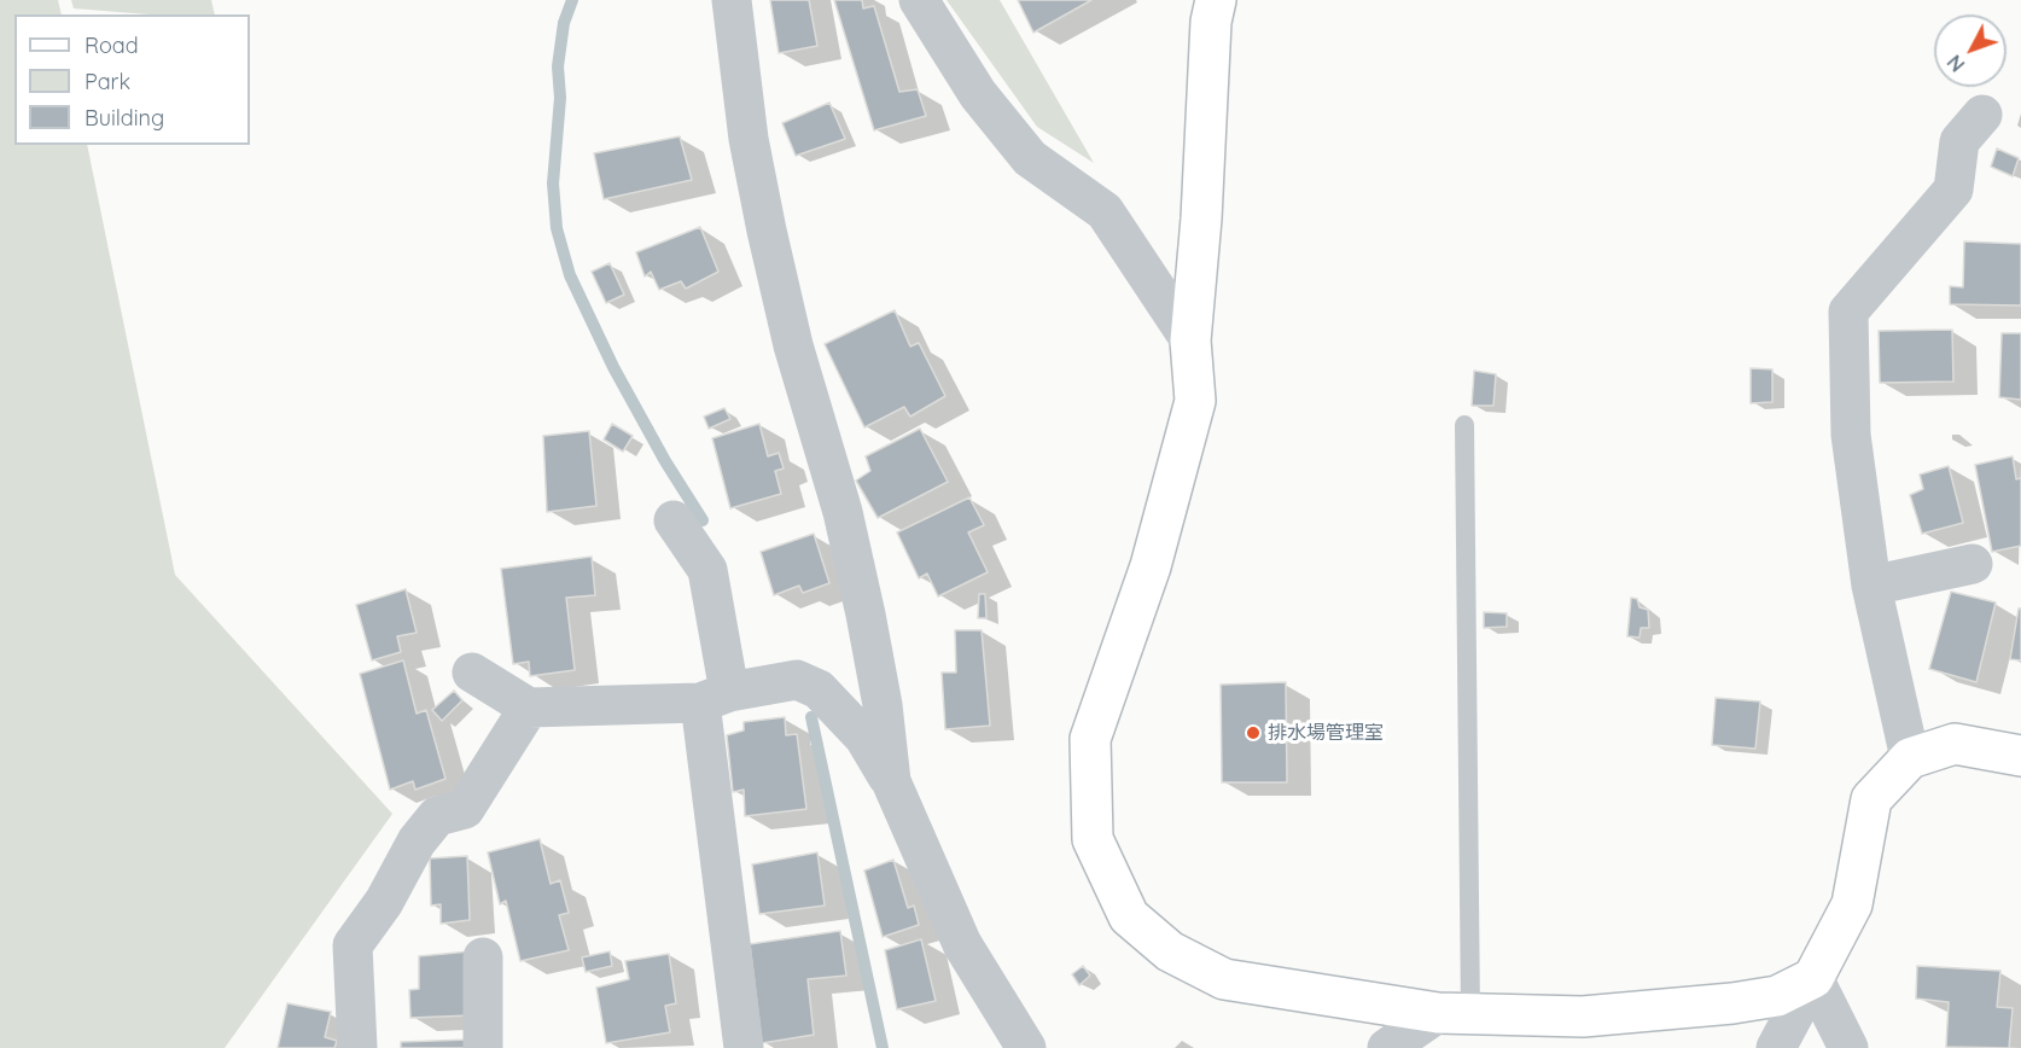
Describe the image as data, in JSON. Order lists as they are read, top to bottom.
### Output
{
  "places": ["排水場管理室"],
  "legend": ["Road", "Park", "Building"],
  "north": "bottom left"
}
